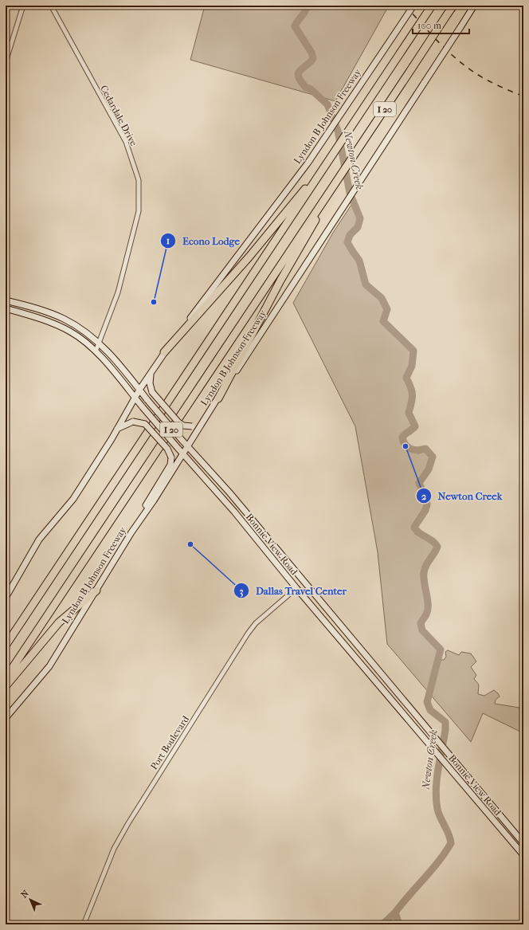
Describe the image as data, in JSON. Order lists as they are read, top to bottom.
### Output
{
  "streets": {
    "highway": ["I 20", "Lyndon B Johnson Freeway"],
    "main road": ["Bonnie View Road"],
    "street": ["Cedardale Drive", "Port Boulevard"]
  },
  "crossings": [
    ["Cedardale Drive", "Bonnie View Road"],
    ["Lyndon B Johnson Freeway", "Bonnie View Road"],
    ["Bonnie View Road", "Port Boulevard"]
  ],
  "water": ["Newton Creek"],
  "places": ["Econo Lodge", "Newton Creek", "Dallas Travel Center"],
  "scale_bar": "100 m",
  "north": "top left"
}
